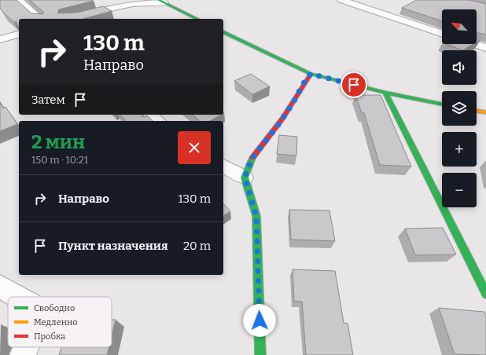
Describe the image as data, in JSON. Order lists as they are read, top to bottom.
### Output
{
  "legend": ["Свободно", "Медленно", "Пробка"],
  "north": "top left",
  "page": {
    "map_buttons": ["+", "−"],
    "turn": ["130 m", "Направо"],
    "then": "Затем",
    "heading": ["2 мин", "150 m · 10:21"],
    "list": [
      {
        "name": "Направо",
        "value": "130 m"
      },
      {
        "name": "Пункт назначения",
        "value": "20 m"
      }
    ]
  }
}
